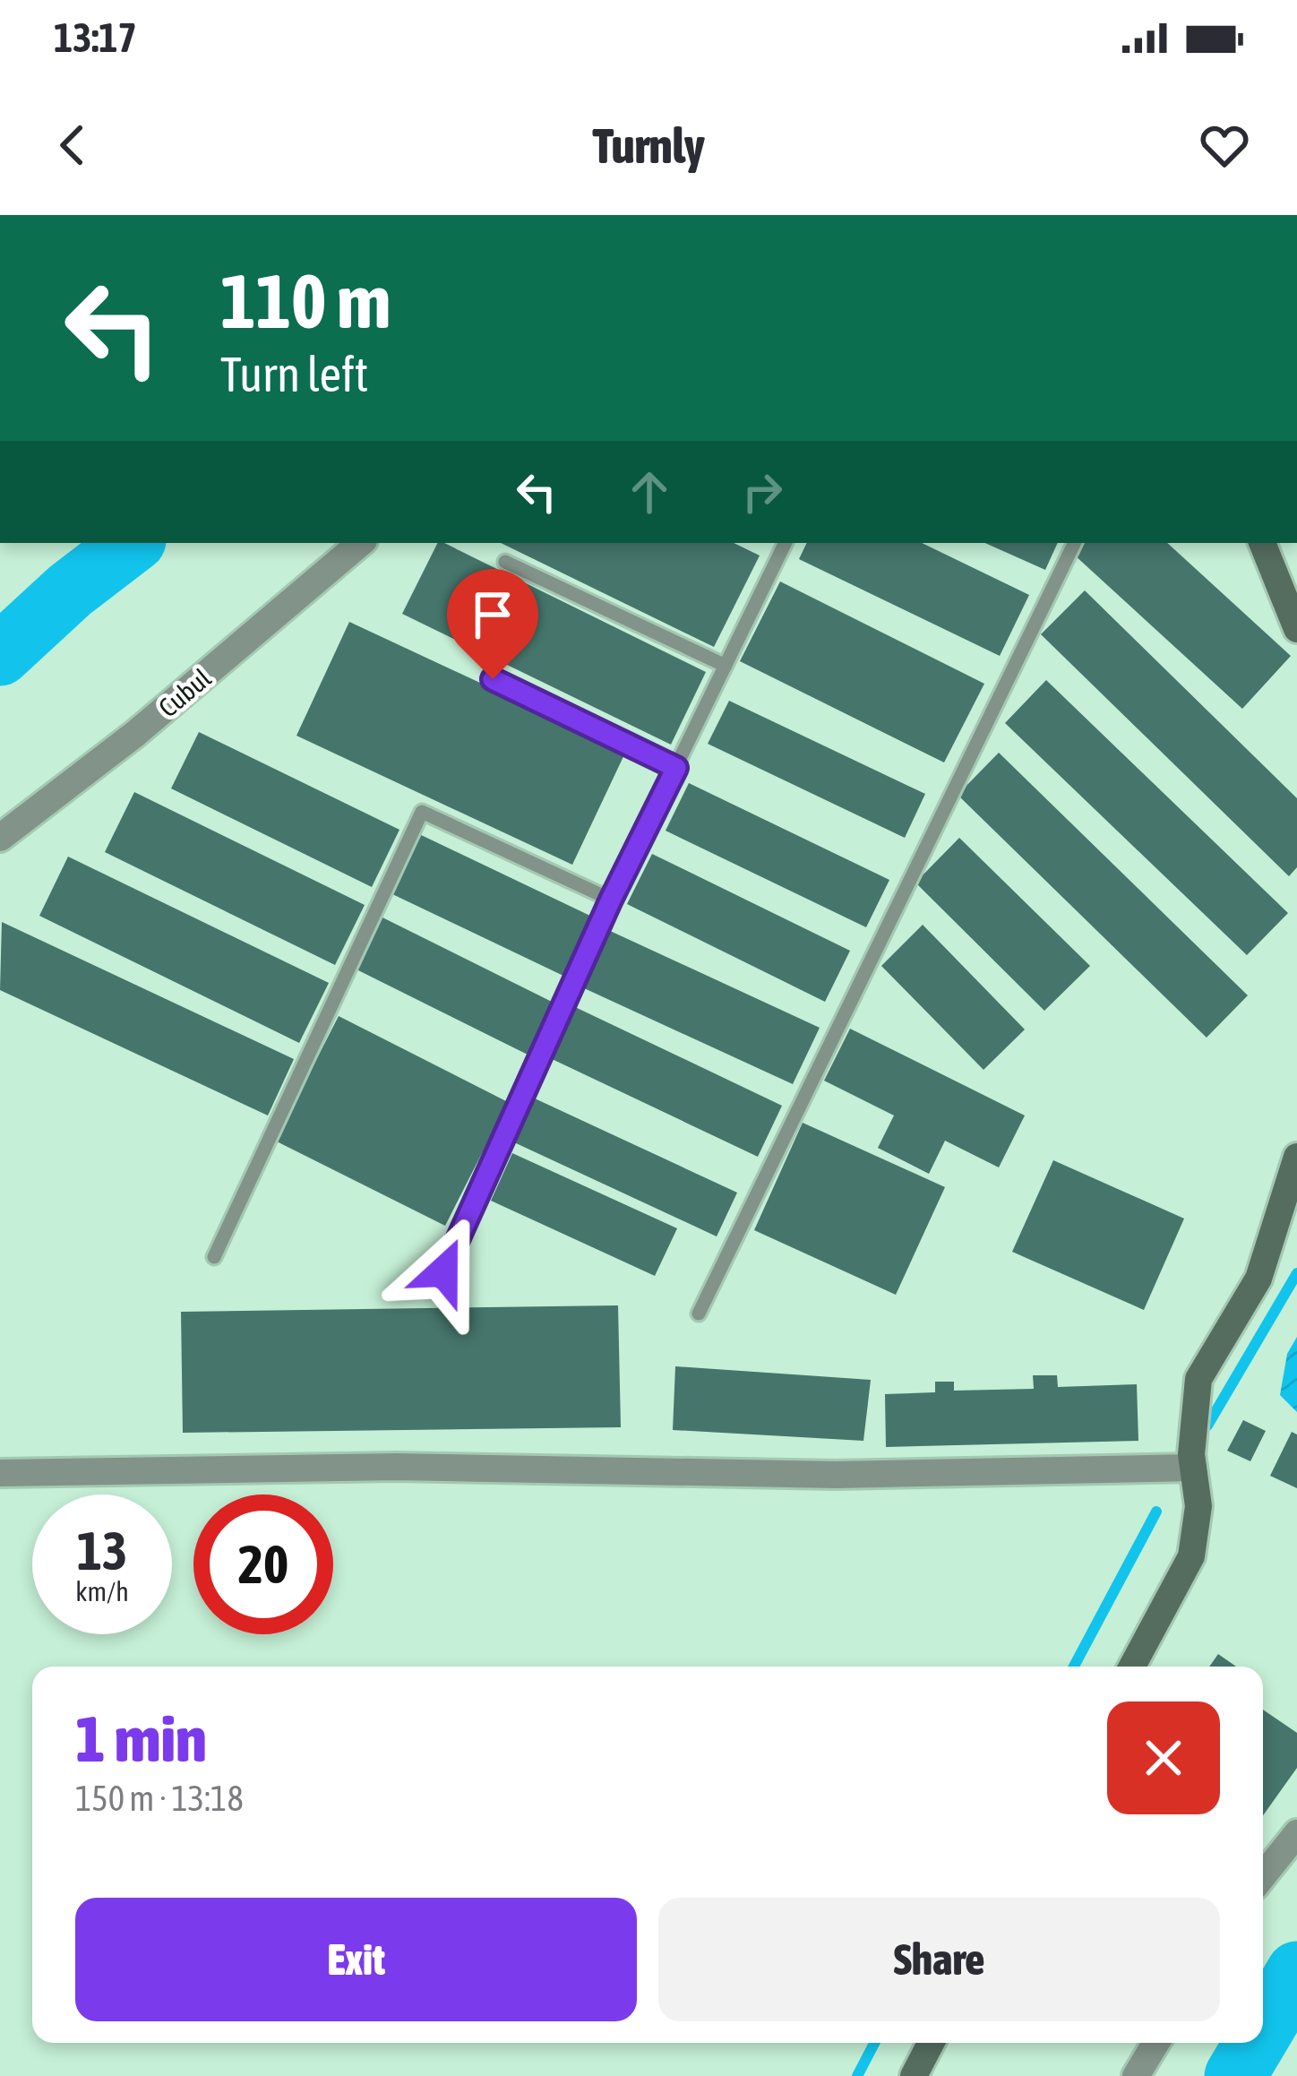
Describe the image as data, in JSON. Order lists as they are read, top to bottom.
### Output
{
  "streets": {
    "street": ["Cubul"]
  },
  "page": {
    "status": "13:17",
    "header": "Turnly",
    "turn": ["110 m", "Turn left"],
    "speed": "13 km/h",
    "limit": "20",
    "heading": ["1 min", "150 m · 13:18"],
    "buttons": ["Exit", "Share"]
  }
}
